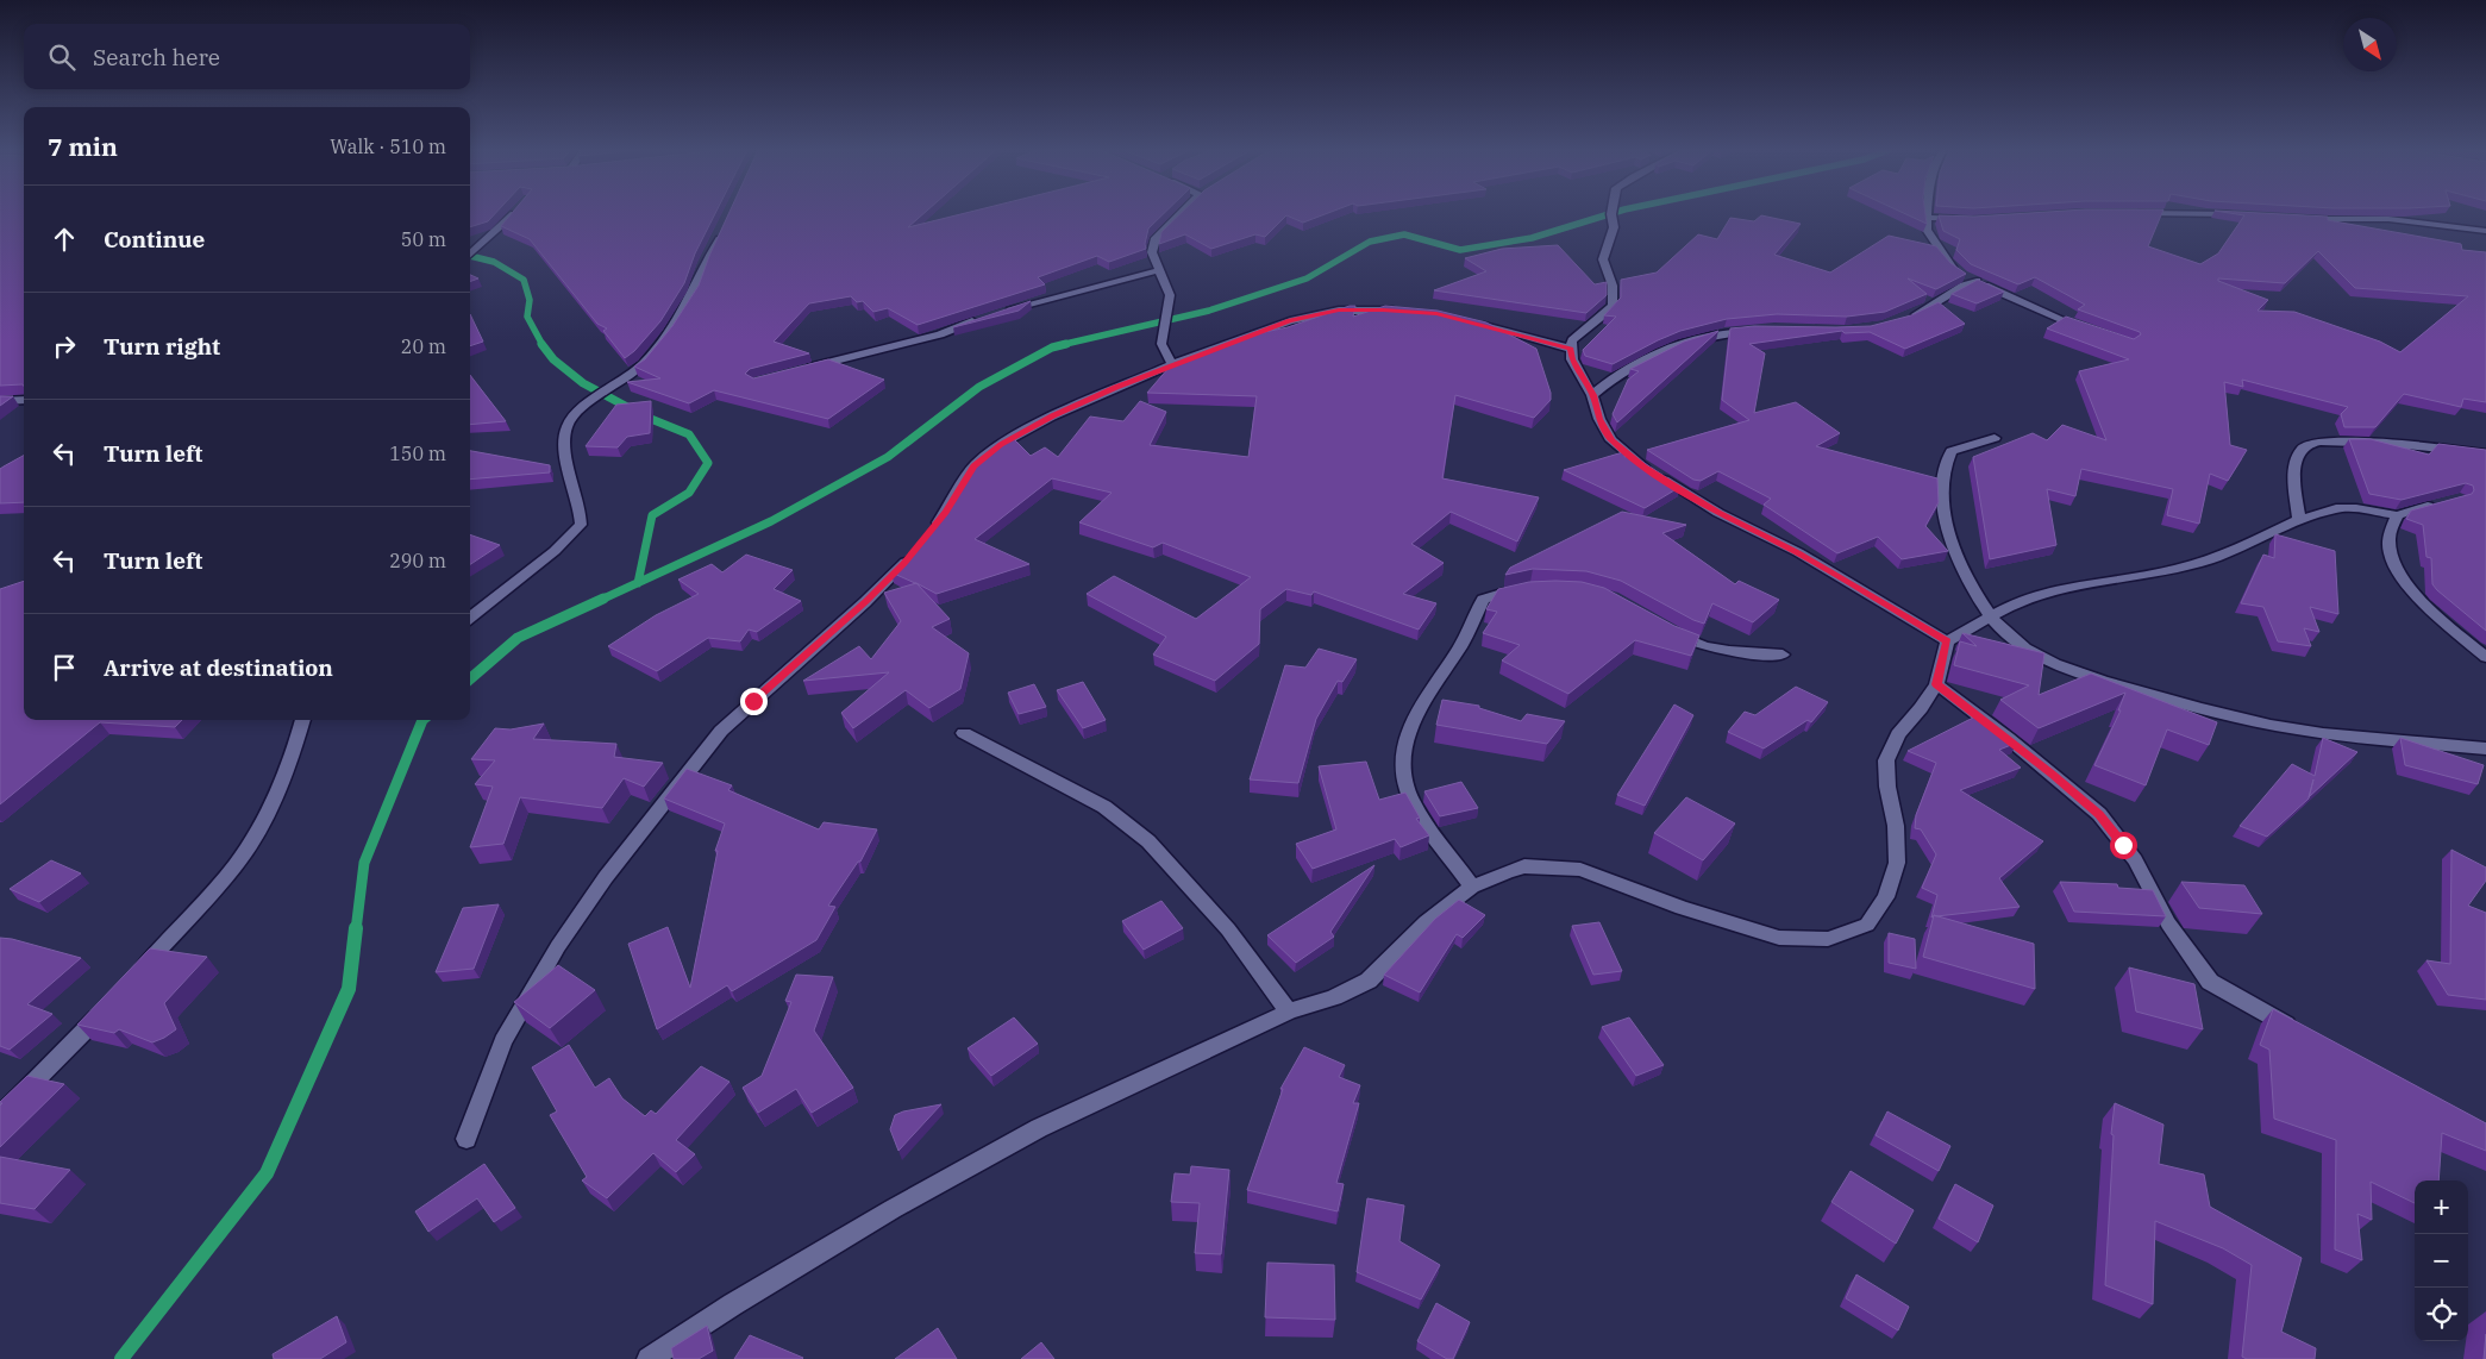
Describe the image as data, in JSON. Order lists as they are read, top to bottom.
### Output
{
  "north": "bottom right",
  "page": {
    "search": "Search here",
    "heading": ["7 min", "Walk · 510 m"],
    "list": [
      ["Continue", "50 m"],
      ["Turn right", "20 m"],
      ["Turn left", "150 m"],
      ["Turn left", "290 m"],
      "Arrive at destination"
    ],
    "map_buttons": ["+", "−"]
  }
}
